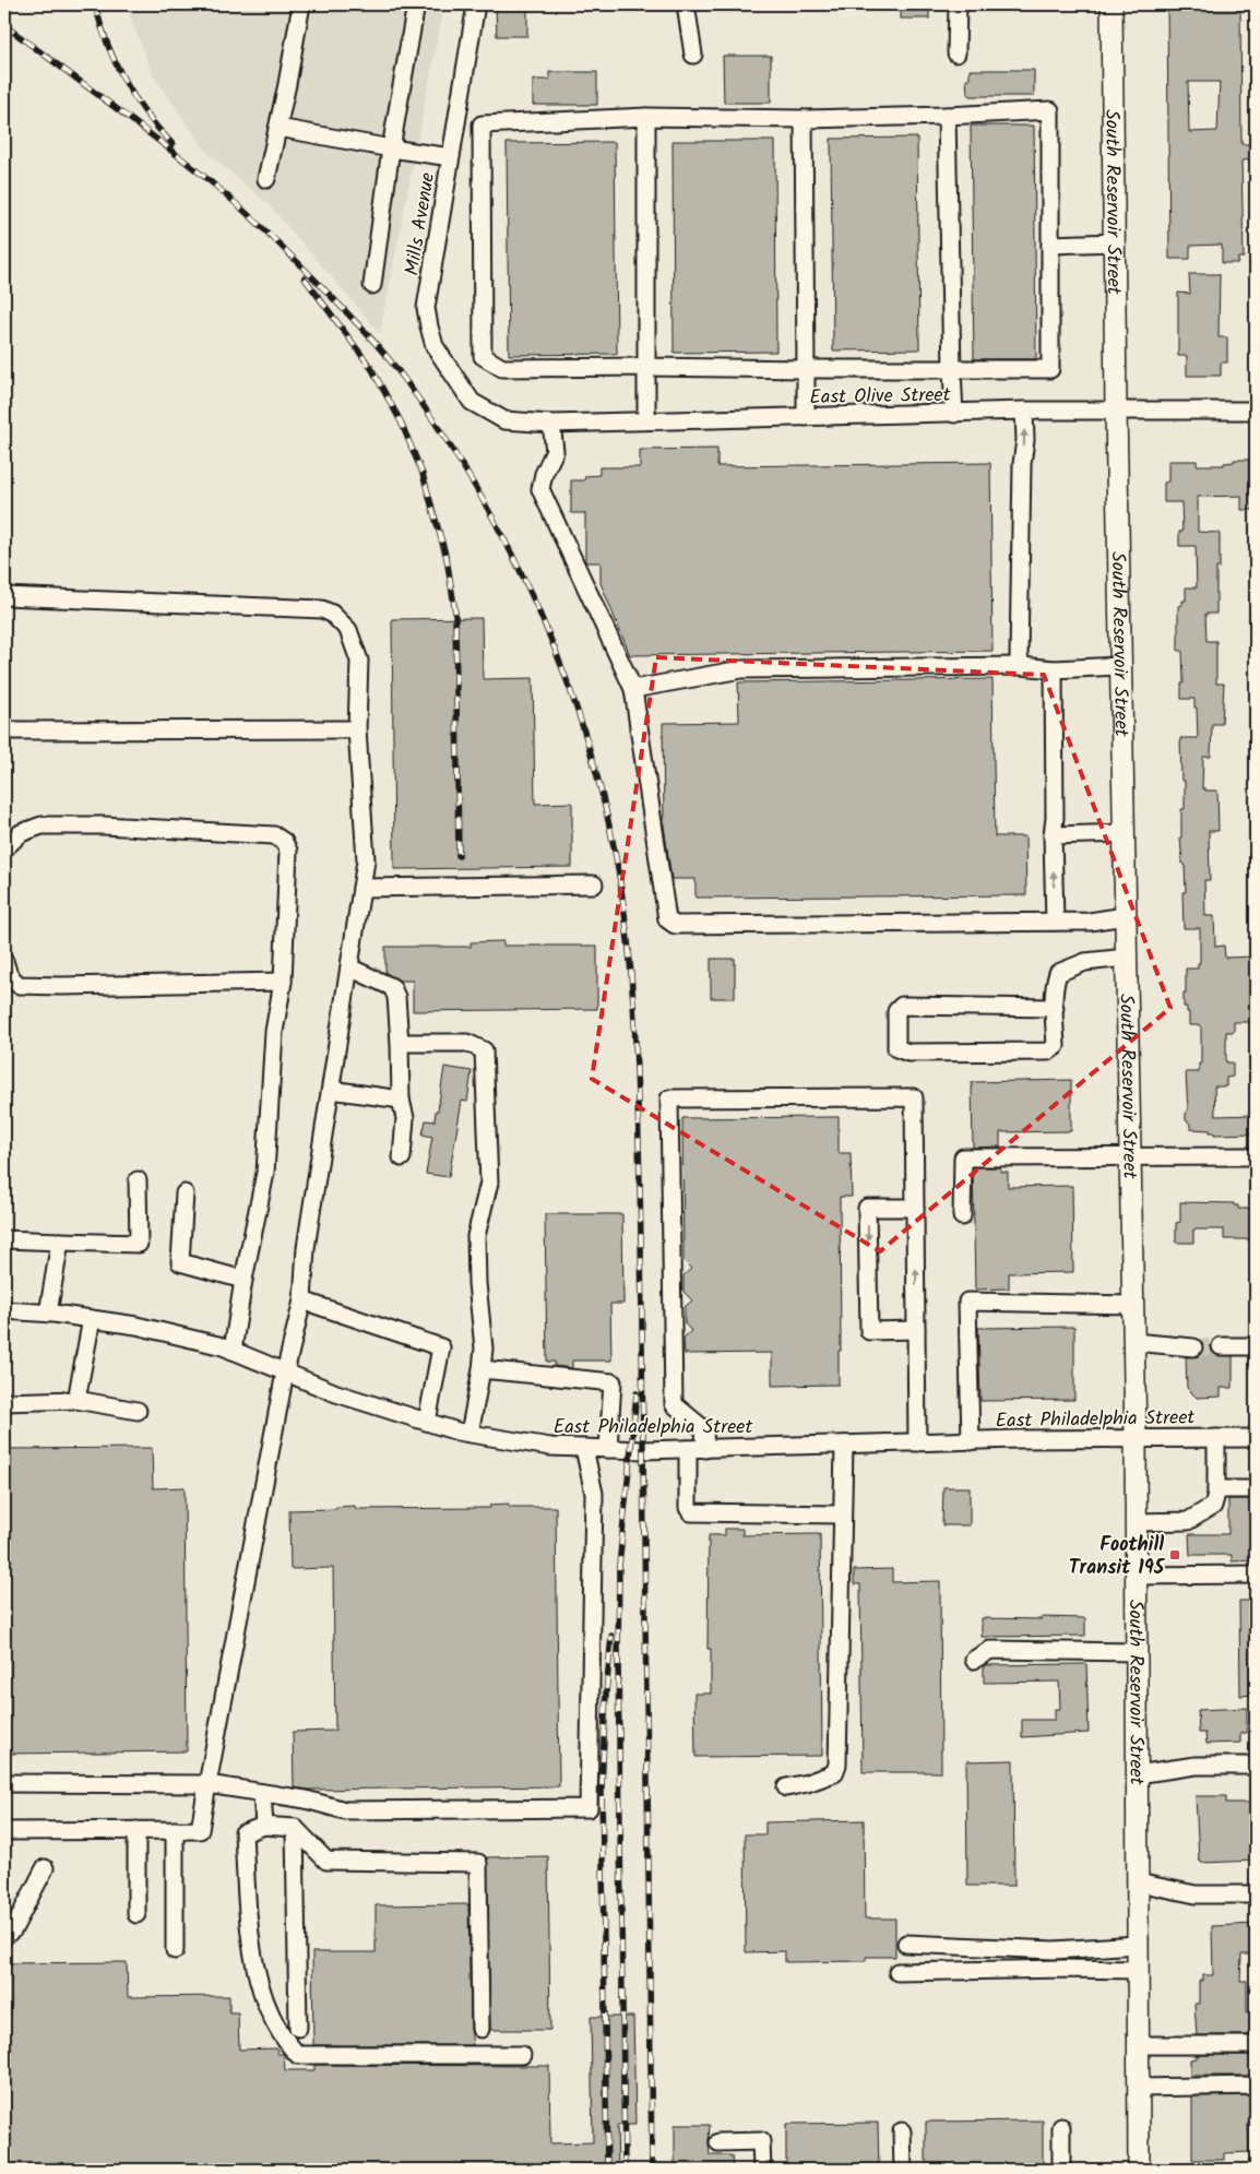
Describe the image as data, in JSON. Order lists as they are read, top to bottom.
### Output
{
  "streets": {
    "main road": ["South Reservoir Street"],
    "street": ["Mills Avenue", "East Olive Street", "East Philadelphia Street"]
  },
  "crossings": [
    ["South Reservoir Street", "East Olive Street"],
    ["South Reservoir Street", "East Philadelphia Street"],
    ["Mills Avenue", "East Olive Street"]
  ],
  "places": {
    "transit": ["Foothill Transit 195"]
  }
}
